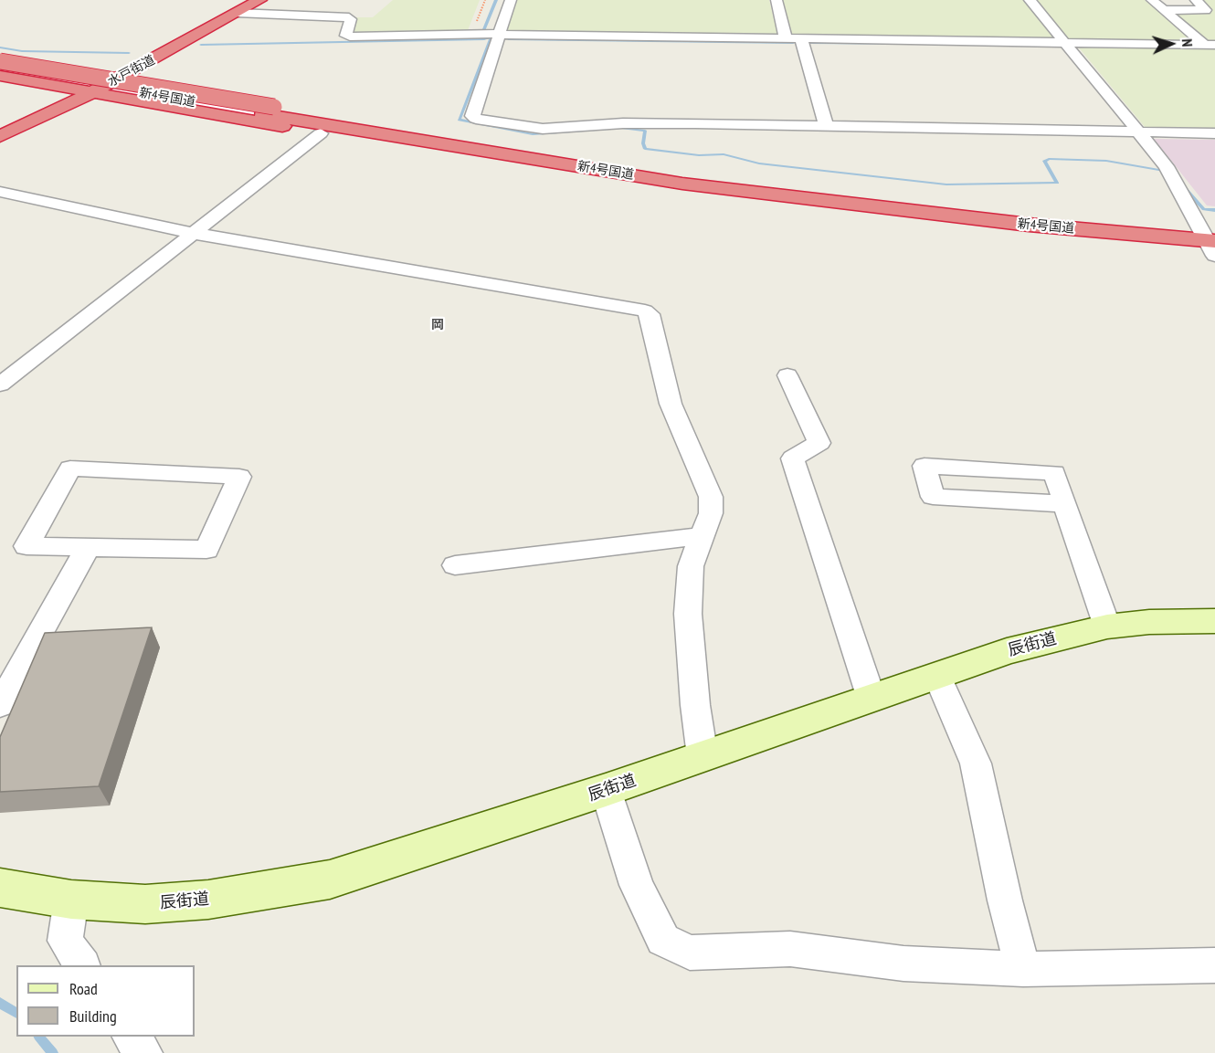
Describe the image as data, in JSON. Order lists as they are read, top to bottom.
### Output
{
  "streets": {
    "highway": ["水戸街道", "新4号国道"],
    "main road": ["辰街道"]
  },
  "districts": ["岡"],
  "legend": ["Road", "Building"],
  "north": "right"
}
